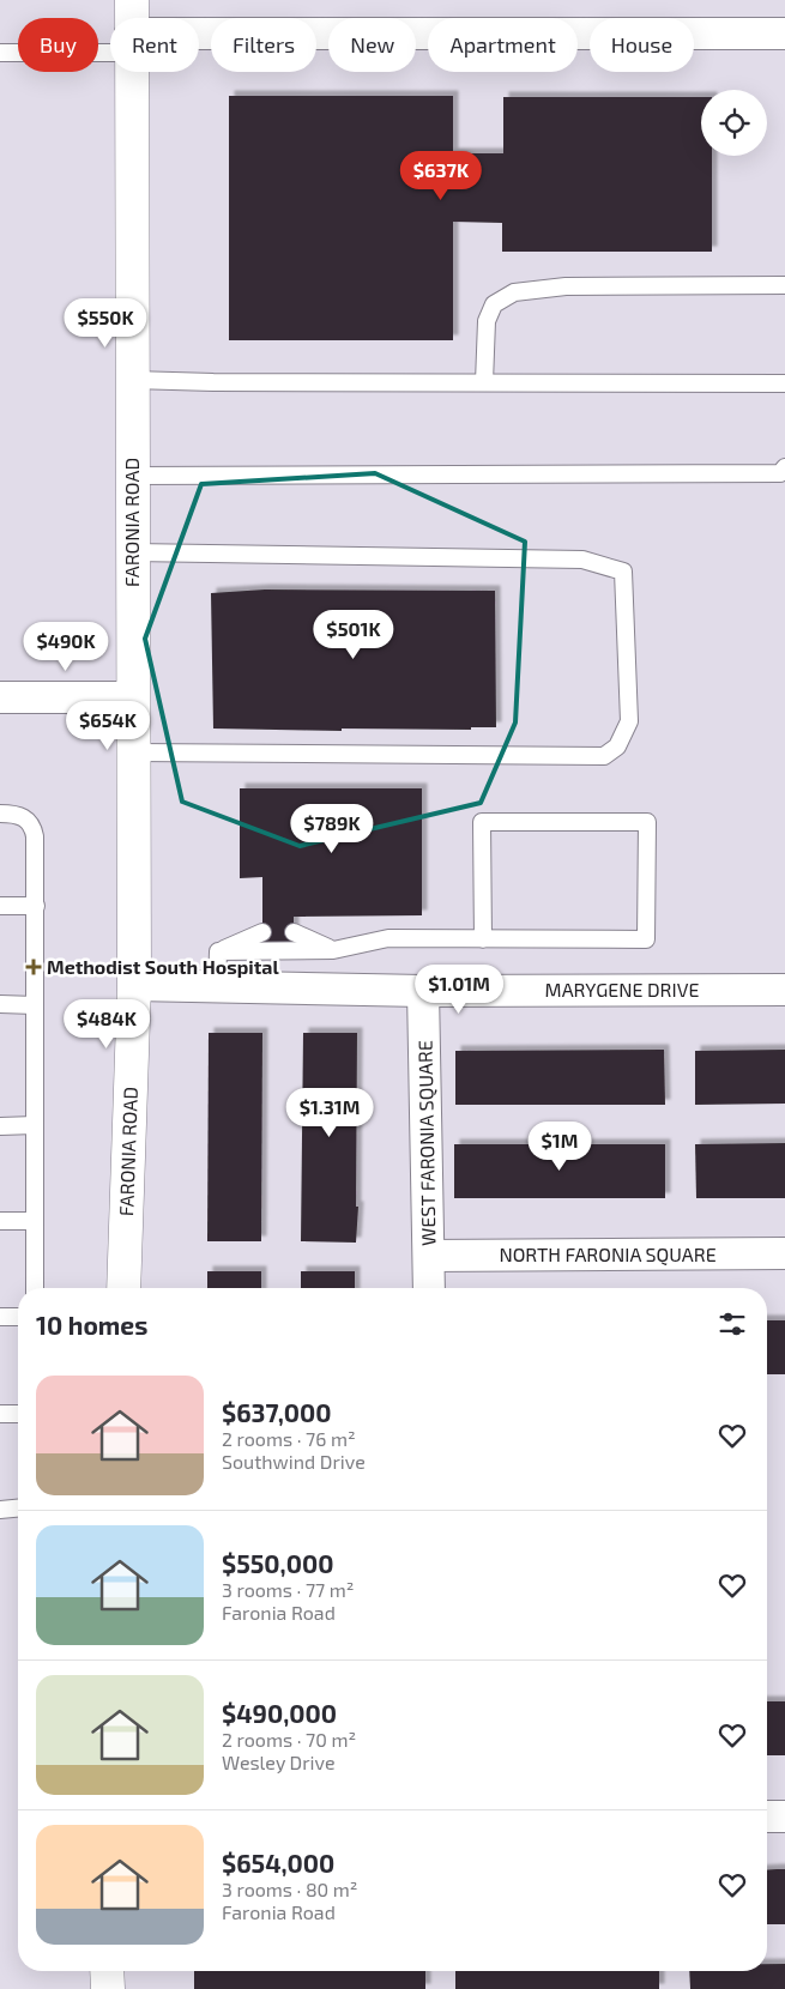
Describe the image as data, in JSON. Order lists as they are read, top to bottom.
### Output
{
  "streets": {
    "street": [
      "FARONIA ROAD",
      "MARYGENE DRIVE",
      "WEST FARONIA SQUARE",
      "NORTH FARONIA SQUARE"
    ]
  },
  "crossings": [
    ["FARONIA ROAD", "MARYGENE DRIVE"],
    ["MARYGENE DRIVE", "WEST FARONIA SQUARE"],
    ["WEST FARONIA SQUARE", "NORTH FARONIA SQUARE"]
  ],
  "places": {
    "health": ["Methodist South Hospital"]
  },
  "page": {
    "chip": [
      "Buy",
      "Rent",
      "Filters",
      "New",
      "Apartment",
      "House"
    ],
    "price": [
      "$637K",
      "$550K",
      "$501K",
      "$490K",
      "$654K",
      "$789K",
      "$1.01M",
      "$484K",
      "$1.31M",
      "$1M"
    ],
    "heading": "10 homes",
    "list": [
      {
        "name": "$637,000",
        "note": "2 rooms · 76 m² · Southwind Drive"
      },
      {
        "name": "$550,000",
        "note": "3 rooms · 77 m² · Faronia Road"
      },
      {
        "name": "$490,000",
        "note": "2 rooms · 70 m² · Wesley Drive"
      },
      {
        "name": "$654,000",
        "note": "3 rooms · 80 m² · Faronia Road"
      }
    ]
  }
}
